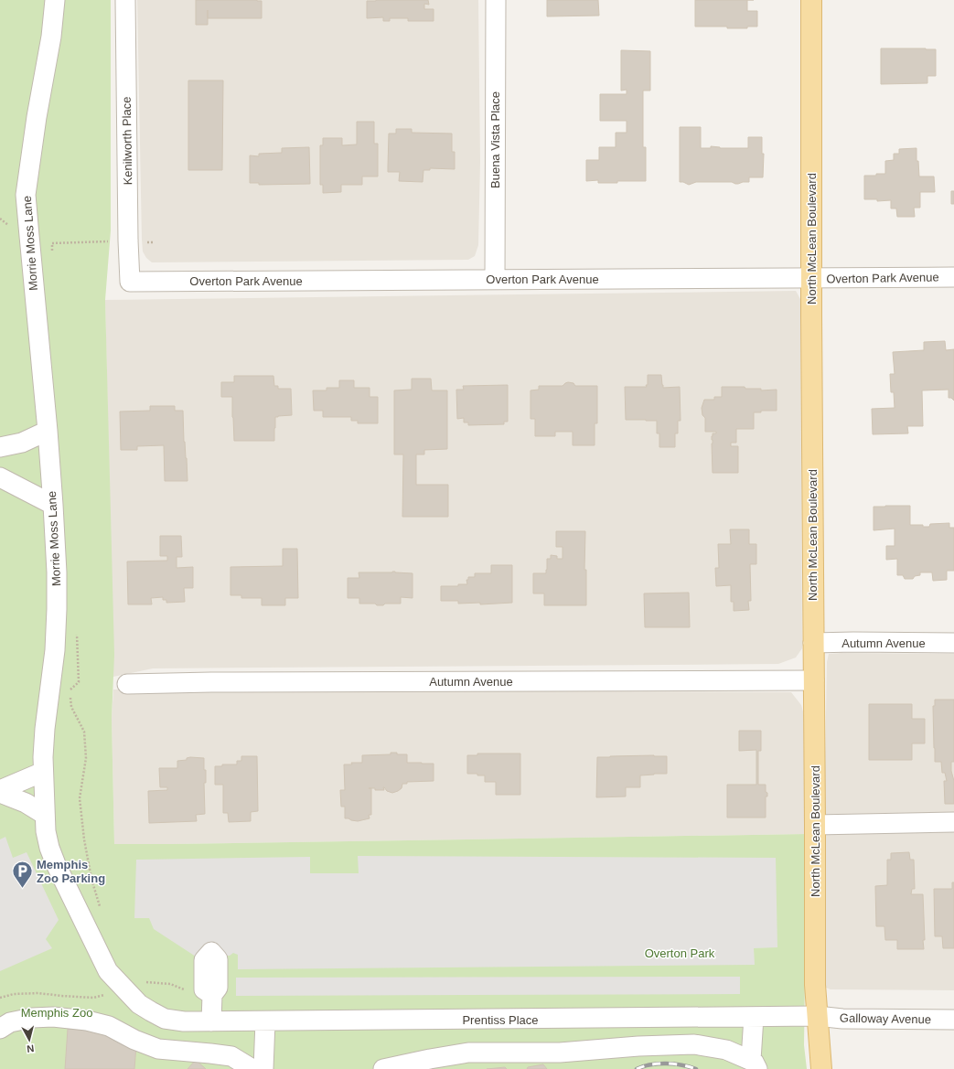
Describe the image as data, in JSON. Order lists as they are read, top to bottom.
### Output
{
  "streets": {
    "main road": ["North McLean Boulevard"],
    "street": [
      "Buena Vista Place",
      "Kenilworth Place",
      "Morrie Moss Lane",
      "Overton Park Avenue",
      "Autumn Avenue",
      "Galloway Avenue",
      "Prentiss Place"
    ]
  },
  "crossings": [
    ["Buena Vista Place", "Overton Park Avenue"],
    ["Kenilworth Place", "Overton Park Avenue"],
    ["North McLean Boulevard", "Overton Park Avenue"],
    ["North McLean Boulevard", "Autumn Avenue"],
    ["North McLean Boulevard", "Galloway Avenue"],
    ["North McLean Boulevard", "Prentiss Place"],
    ["Morrie Moss Lane", "Prentiss Place"],
    ["Galloway Avenue", "Prentiss Place"]
  ],
  "parks": ["Overton Park", "Memphis Zoo"],
  "places": {
    "parking": ["Memphis Zoo Parking"]
  },
  "north": "bottom"
}
